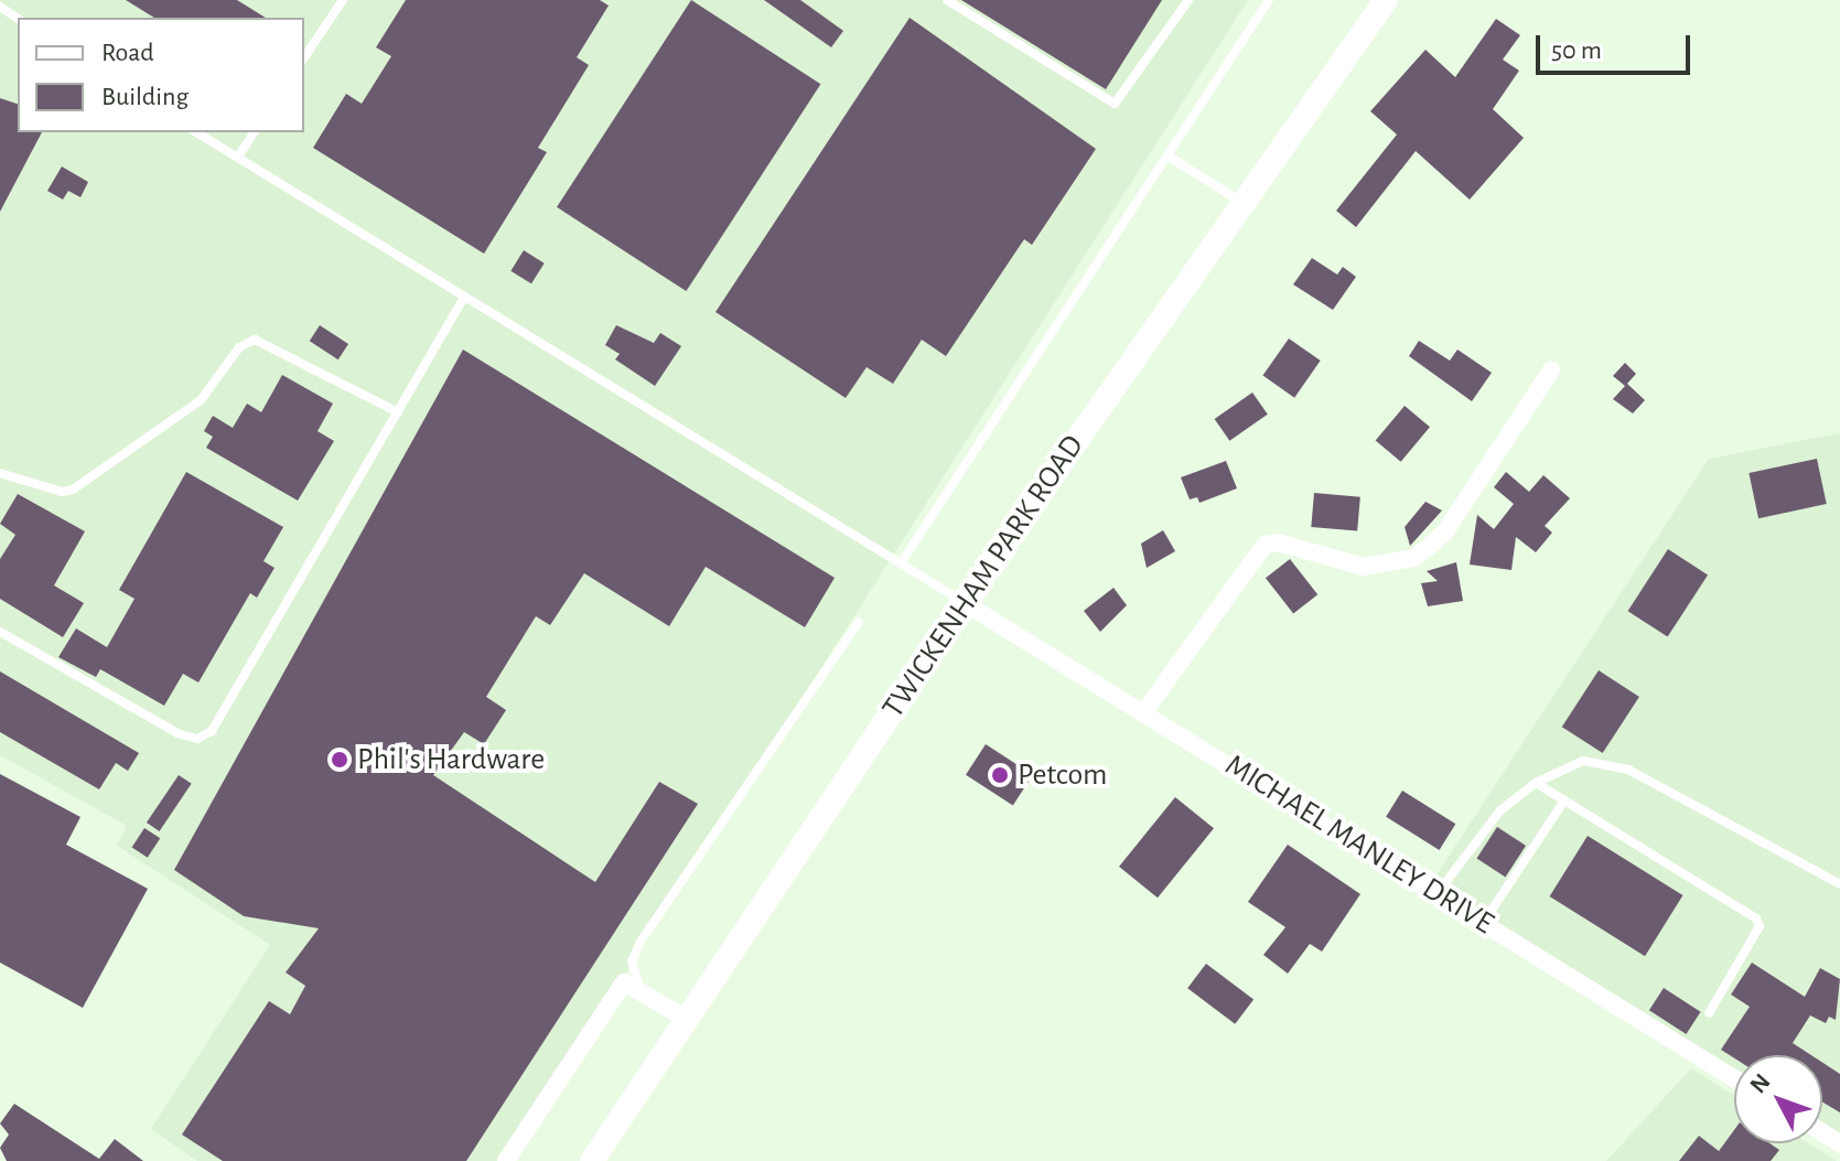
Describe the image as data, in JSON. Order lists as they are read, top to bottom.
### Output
{
  "streets": {
    "main road": ["TWICKENHAM PARK ROAD"],
    "street": ["MICHAEL MANLEY DRIVE"]
  },
  "crossings": [
    ["TWICKENHAM PARK ROAD", "MICHAEL MANLEY DRIVE"]
  ],
  "places": ["Phil's Hardware", "Petcom"],
  "legend": ["Road", "Building"],
  "scale_bar": "50 m",
  "north": "top left"
}
